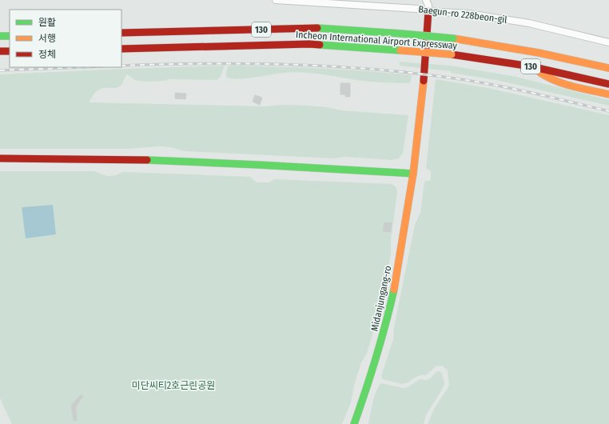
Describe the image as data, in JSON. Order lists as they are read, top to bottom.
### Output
{
  "streets": {
    "main road": ["130", "Incheon International Airport Expressway", "Midanjungang-ro"],
    "street": ["Baegun-ro 228beon-gil"]
  },
  "crossings": [
    ["Baegun-ro 228beon-gil", "Midanjungang-ro"]
  ],
  "parks": ["미단씨티2호근린공원"],
  "legend": ["원활", "서행", "정체"]
}
